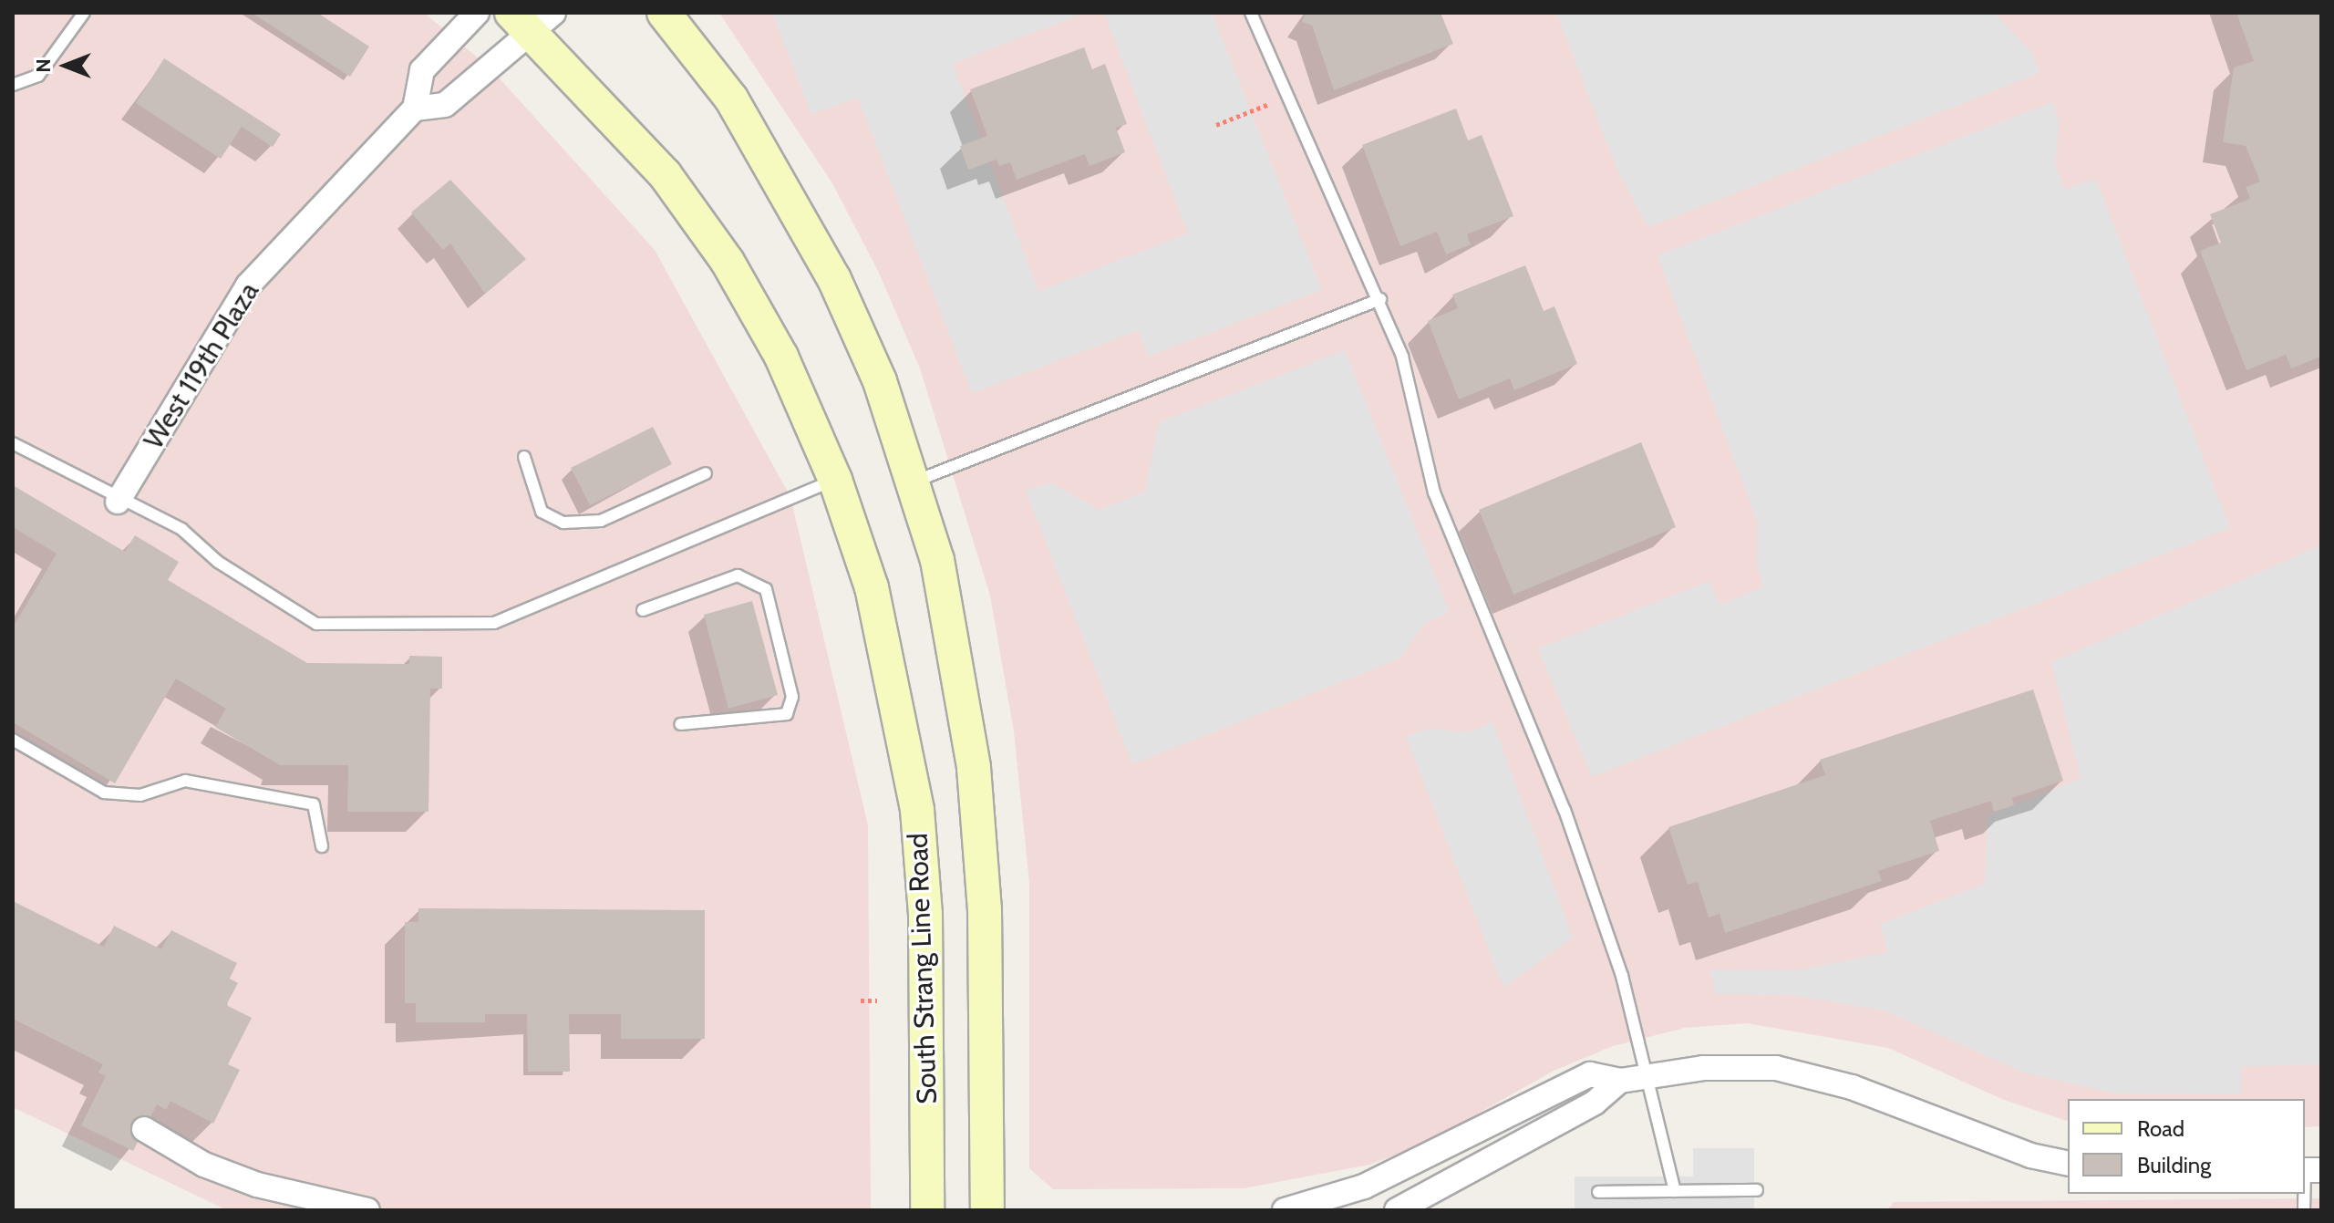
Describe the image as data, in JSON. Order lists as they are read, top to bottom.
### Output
{
  "streets": {
    "main road": ["South Strang Line Road"],
    "street": ["West 119th Plaza"]
  },
  "legend": ["Road", "Building"],
  "north": "left"
}
